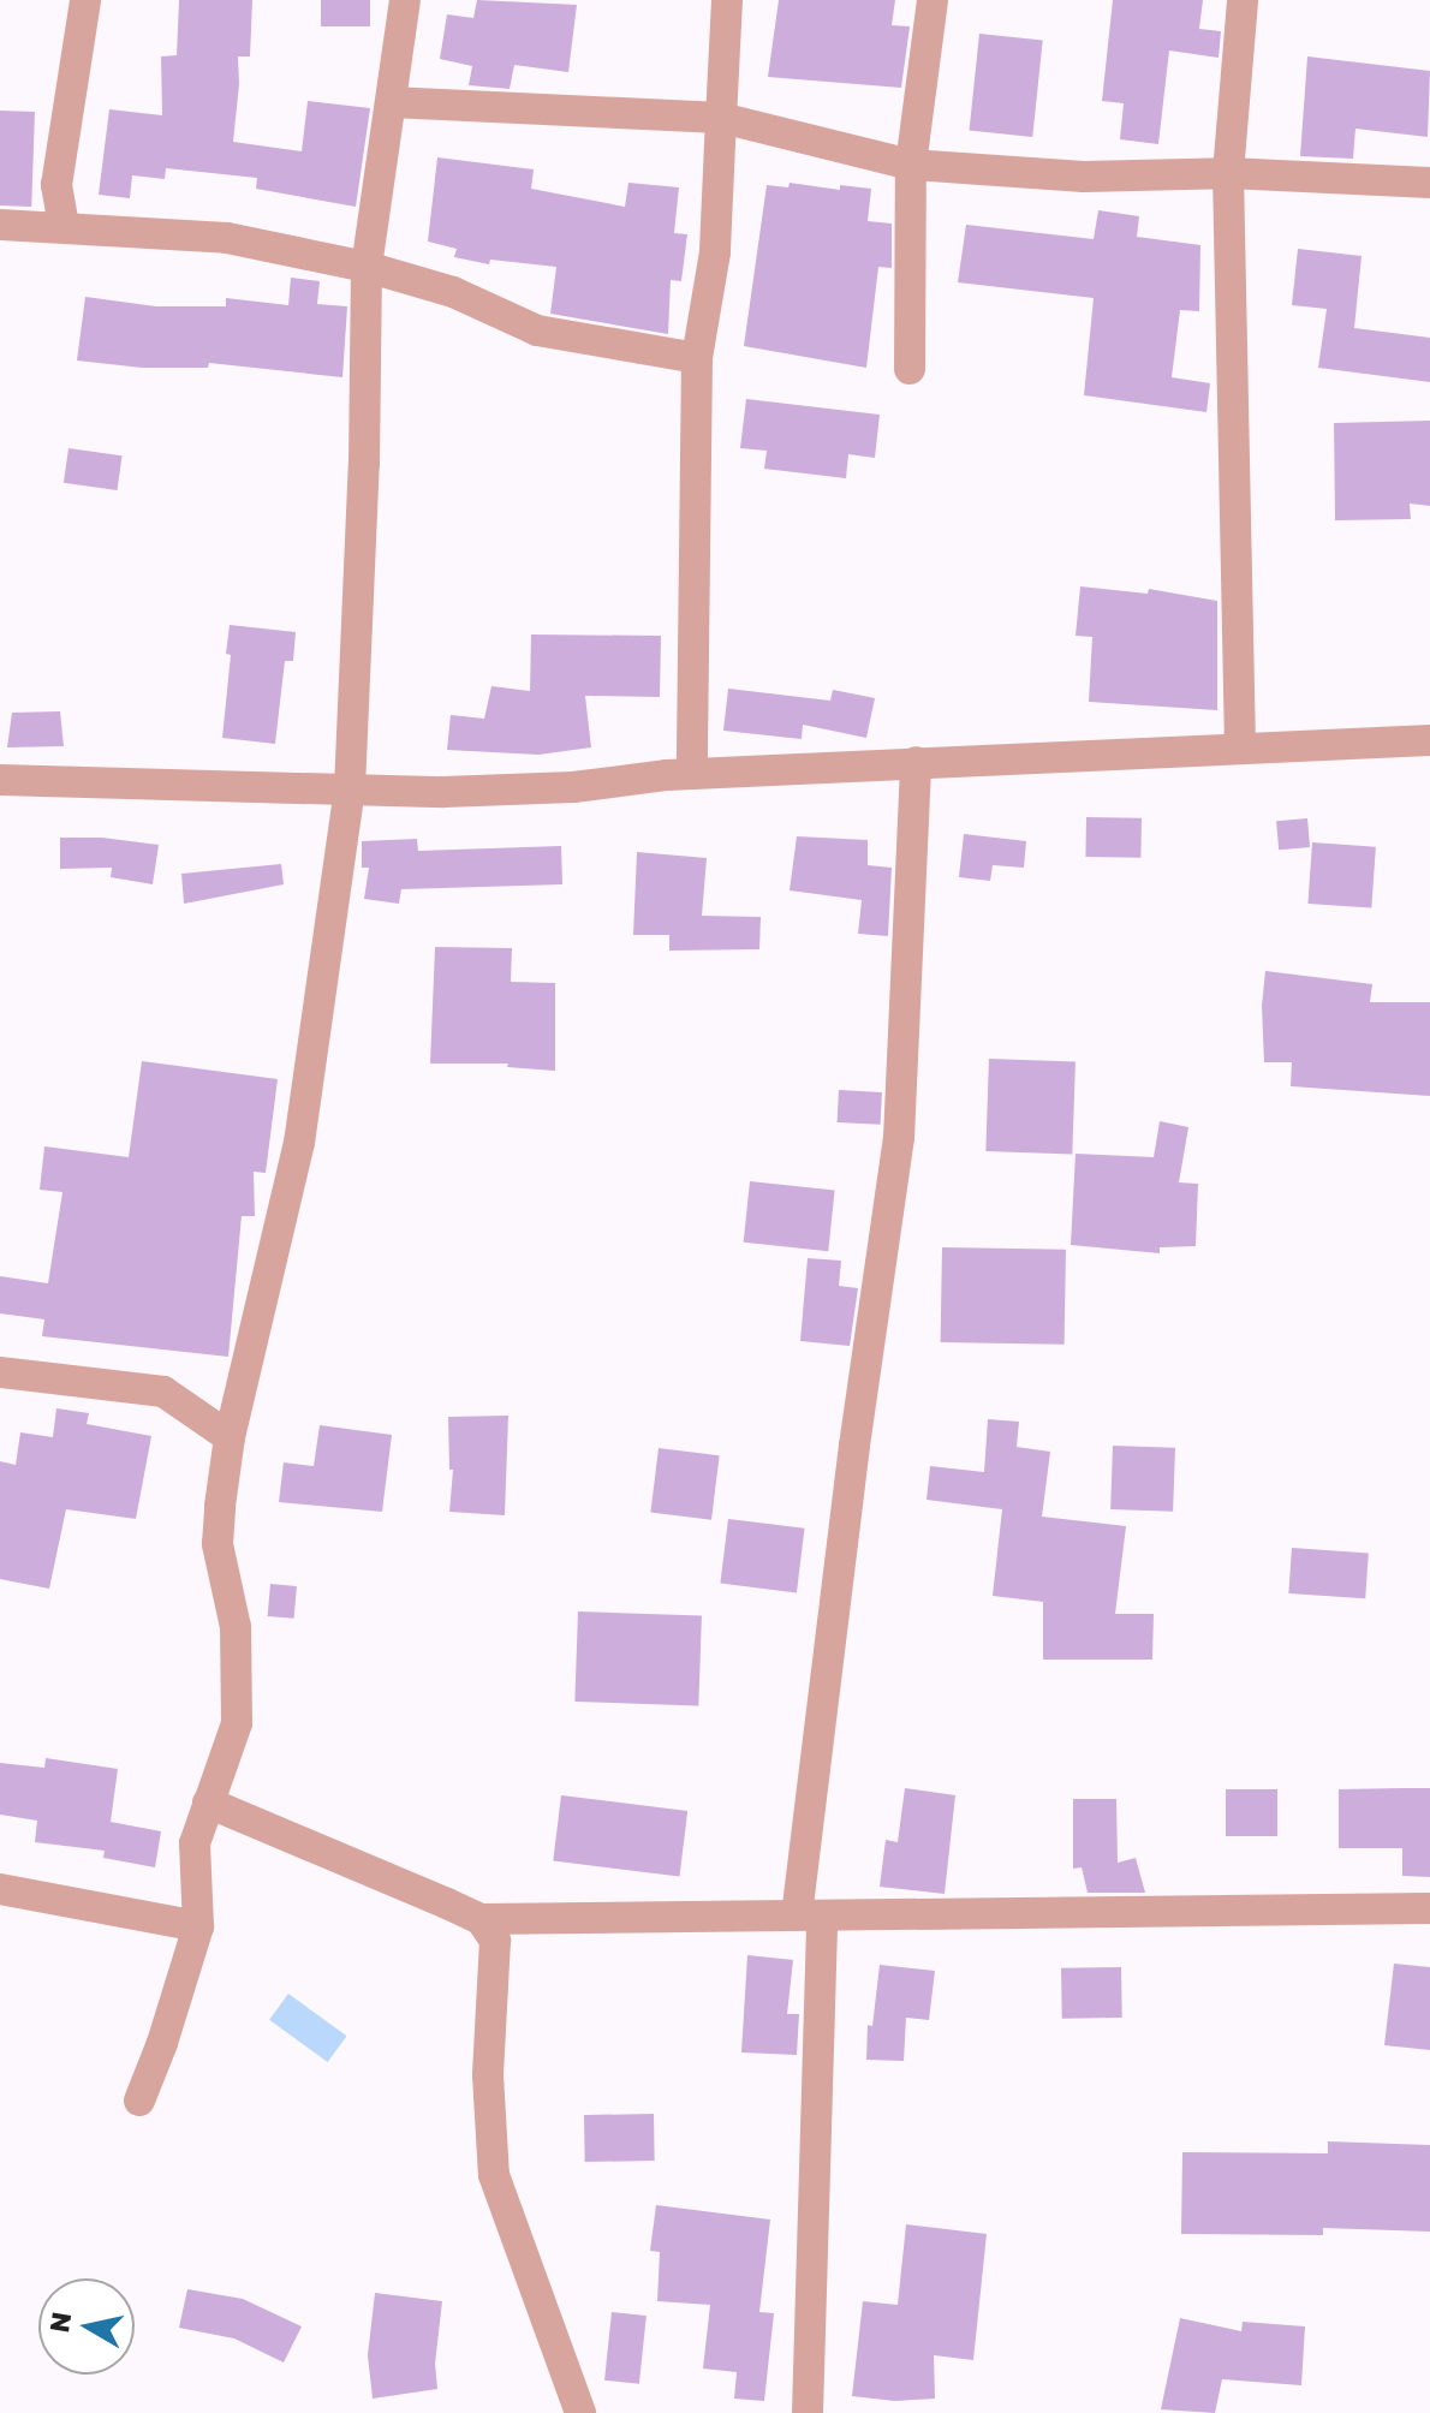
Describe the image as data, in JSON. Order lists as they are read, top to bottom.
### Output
{
  "north": "left"
}
